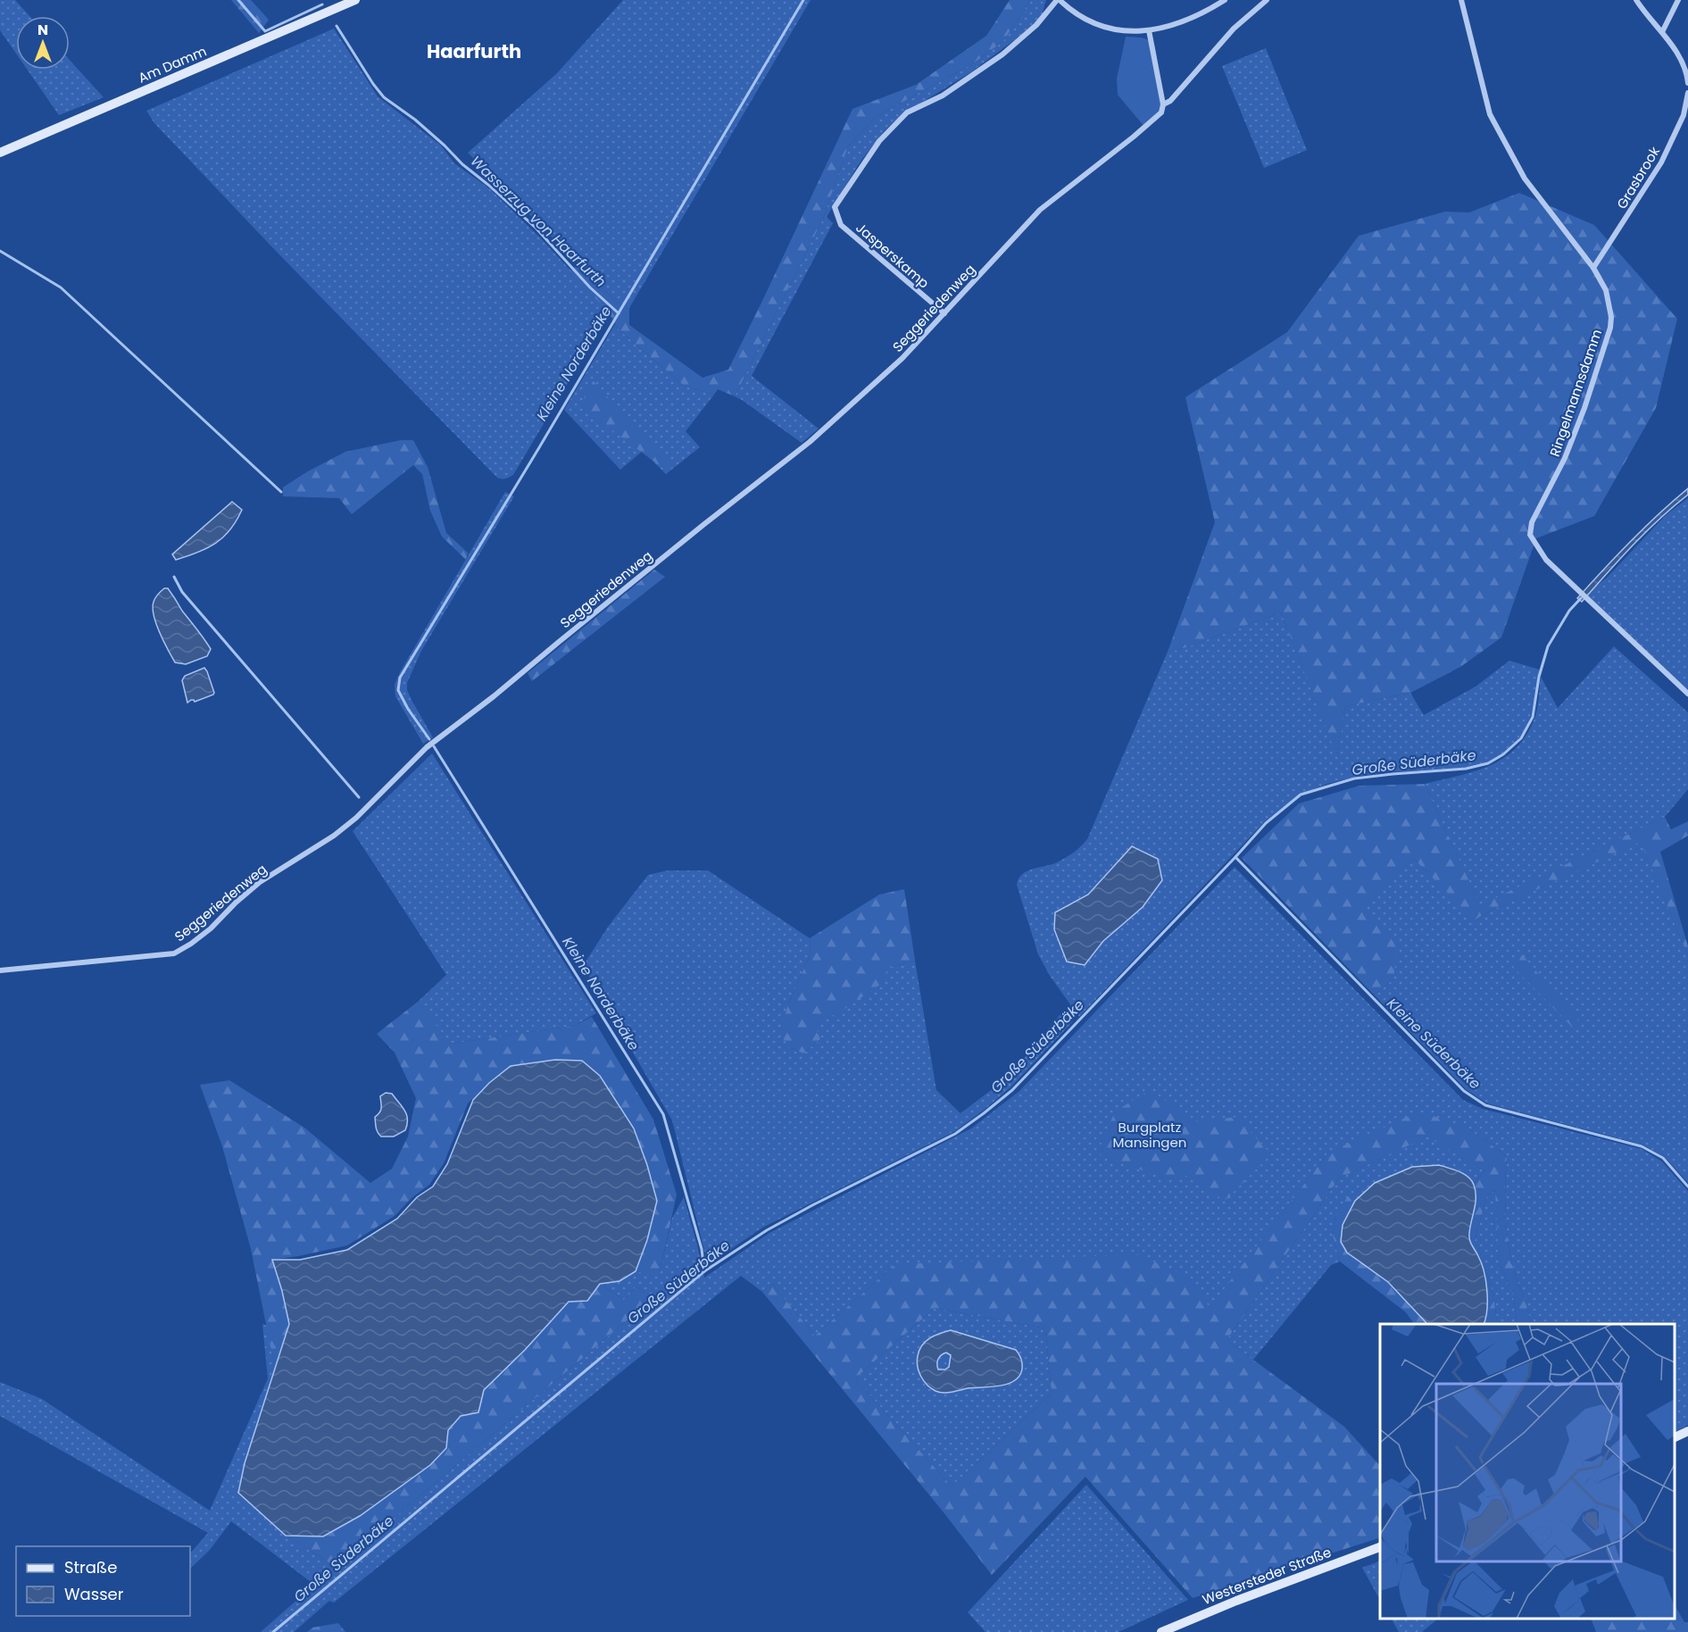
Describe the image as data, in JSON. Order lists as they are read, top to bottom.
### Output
{
  "streets": {
    "main road": ["Am Damm", "Westersteder Straße"],
    "street": [
      "Grasbrook",
      "Jasperskamp",
      "Seggeriedenweg",
      "Ringelmannsdamm"
    ]
  },
  "crossings": [
    ["Grasbrook", "Ringelmannsdamm"],
    ["Jasperskamp", "Seggeriedenweg"]
  ],
  "districts": ["Haarfurth"],
  "water": [
    "Wasserzug von Haarfurth",
    "Kleine Norderbäke",
    "Große Süderbäke",
    "Kleine Süderbäke"
  ],
  "parks": ["Burgplatz Mansingen"],
  "legend": ["Straße", "Wasser"],
  "north": "top"
}
